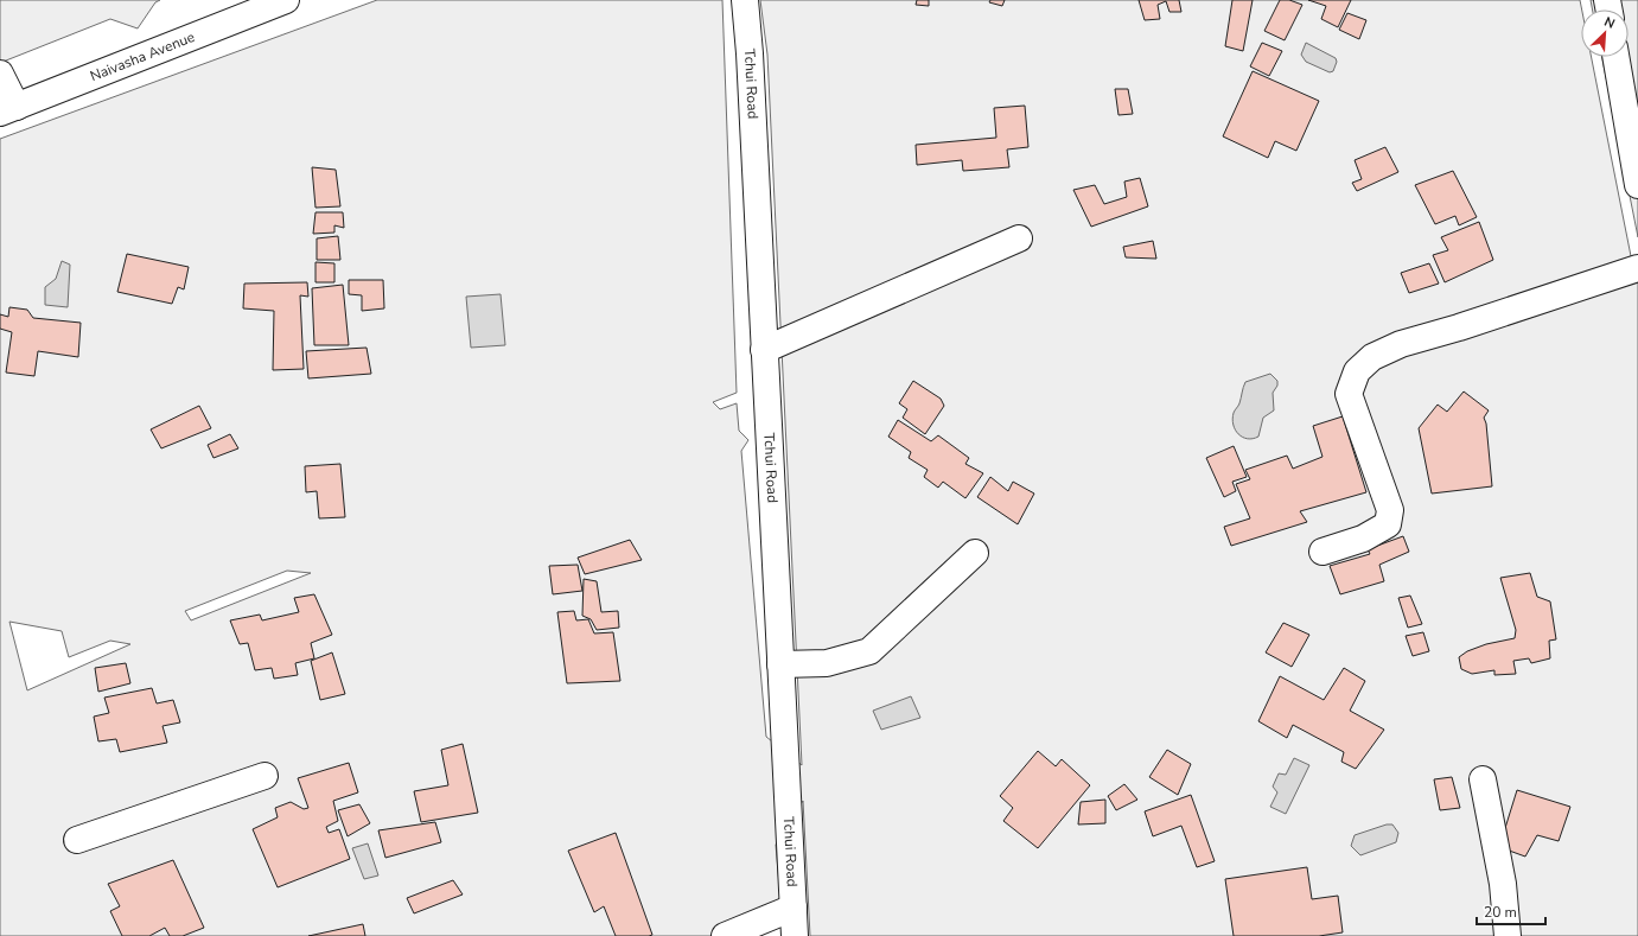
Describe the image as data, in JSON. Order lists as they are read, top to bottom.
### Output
{
  "streets": {
    "street": ["Naivasha Avenue", "Tchui Road"]
  },
  "scale_bar": "20 m",
  "north": "top right"
}
